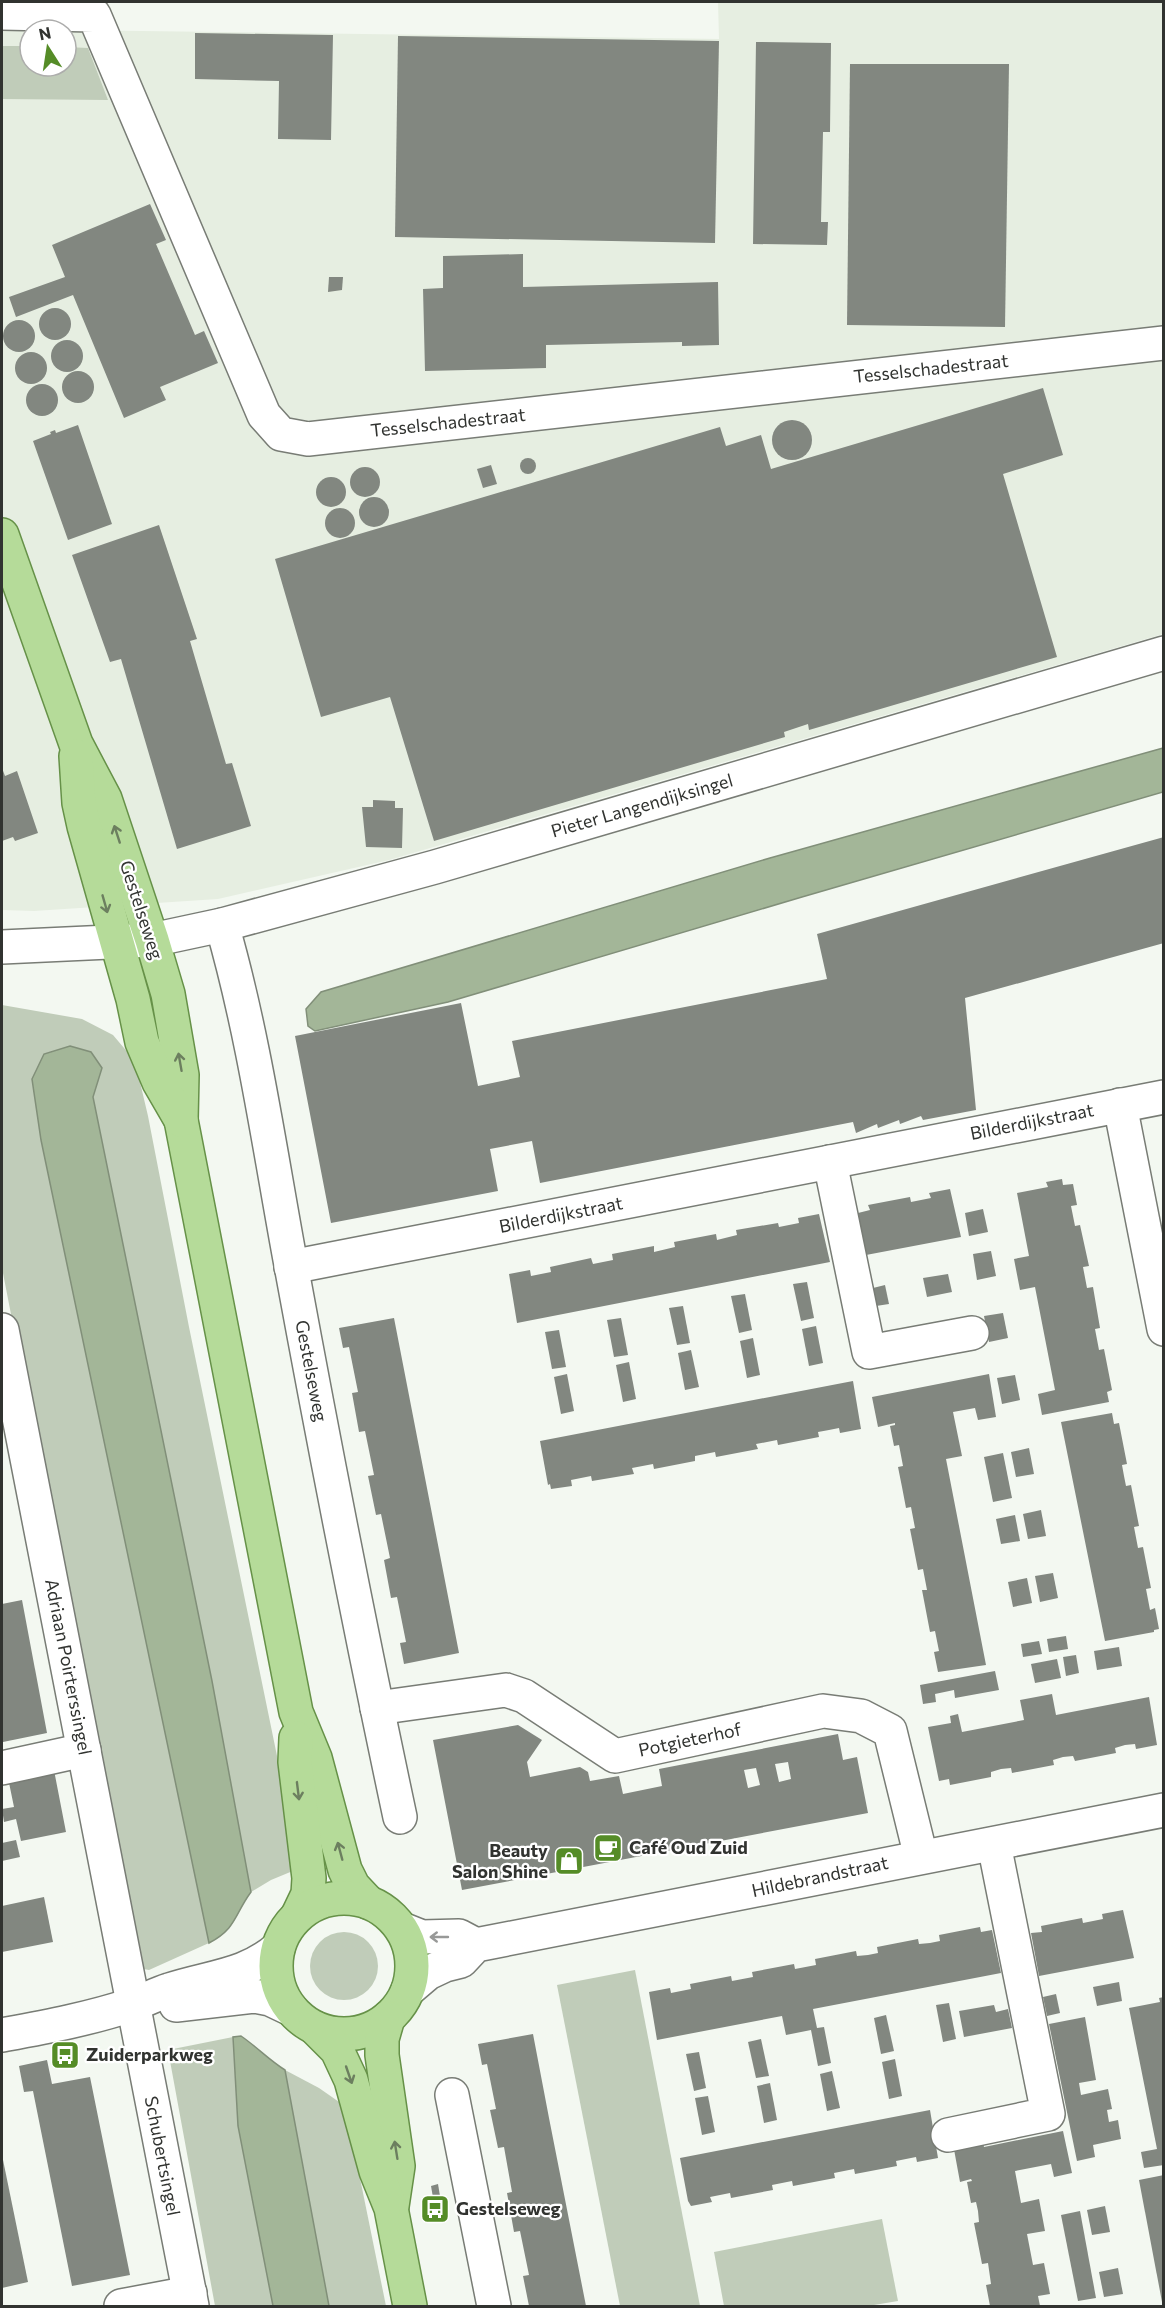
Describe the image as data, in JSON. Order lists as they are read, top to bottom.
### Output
{
  "streets": {
    "main road": ["Gestelseweg"],
    "street": [
      "Tesselschadestraat",
      "Pieter Langendijksingel",
      "Bilderdijkstraat",
      "Adriaan Poirterssingel",
      "Potgieterhof",
      "Hildebrandstraat",
      "Schubertsingel"
    ]
  },
  "crossings": [
    ["Pieter Langendijksingel", "Gestelseweg"],
    ["Gestelseweg", "Bilderdijkstraat"],
    ["Gestelseweg", "Potgieterhof"],
    ["Gestelseweg", "Hildebrandstraat"],
    ["Adriaan Poirterssingel", "Schubertsingel"],
    ["Potgieterhof", "Hildebrandstraat"]
  ],
  "places": {
    "cafe": ["Café Oud Zuid"],
    "shop": ["Beauty Salon Shine"],
    "bus stop": ["Zuiderparkweg", "Gestelseweg"]
  },
  "north": "top"
}
